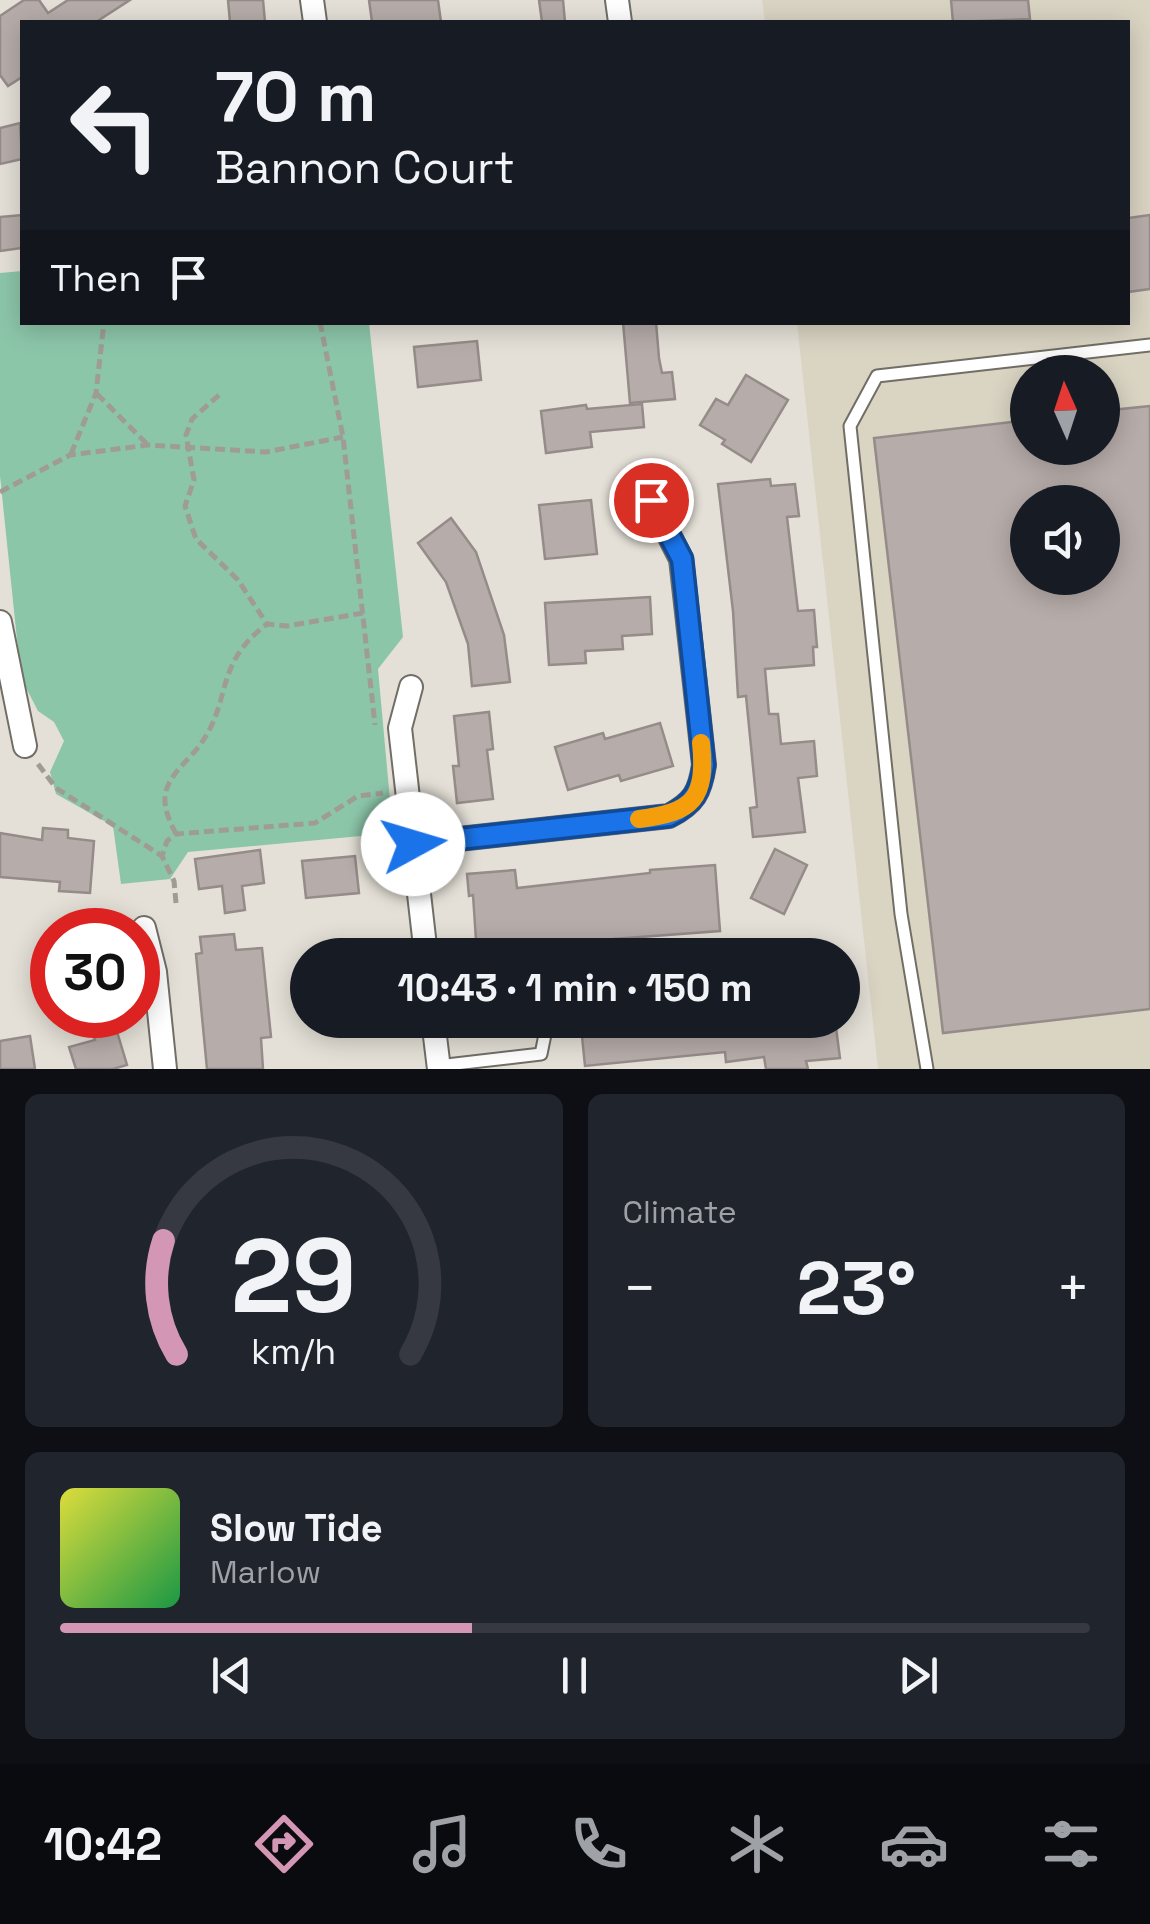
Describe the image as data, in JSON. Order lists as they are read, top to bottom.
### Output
{
  "north": "top",
  "page": {
    "turn": ["70 m", "Bannon Court"],
    "then": "Then",
    "limit": "30",
    "trip": "10:43 · 1 min · 150 m",
    "tile": "Climate",
    "heat": ["−", "23°", "+"],
    "song": ["Slow Tide", "Marlow"],
    "tabs": "10:42",
    "gauge": ["29", "km/h"]
  }
}
